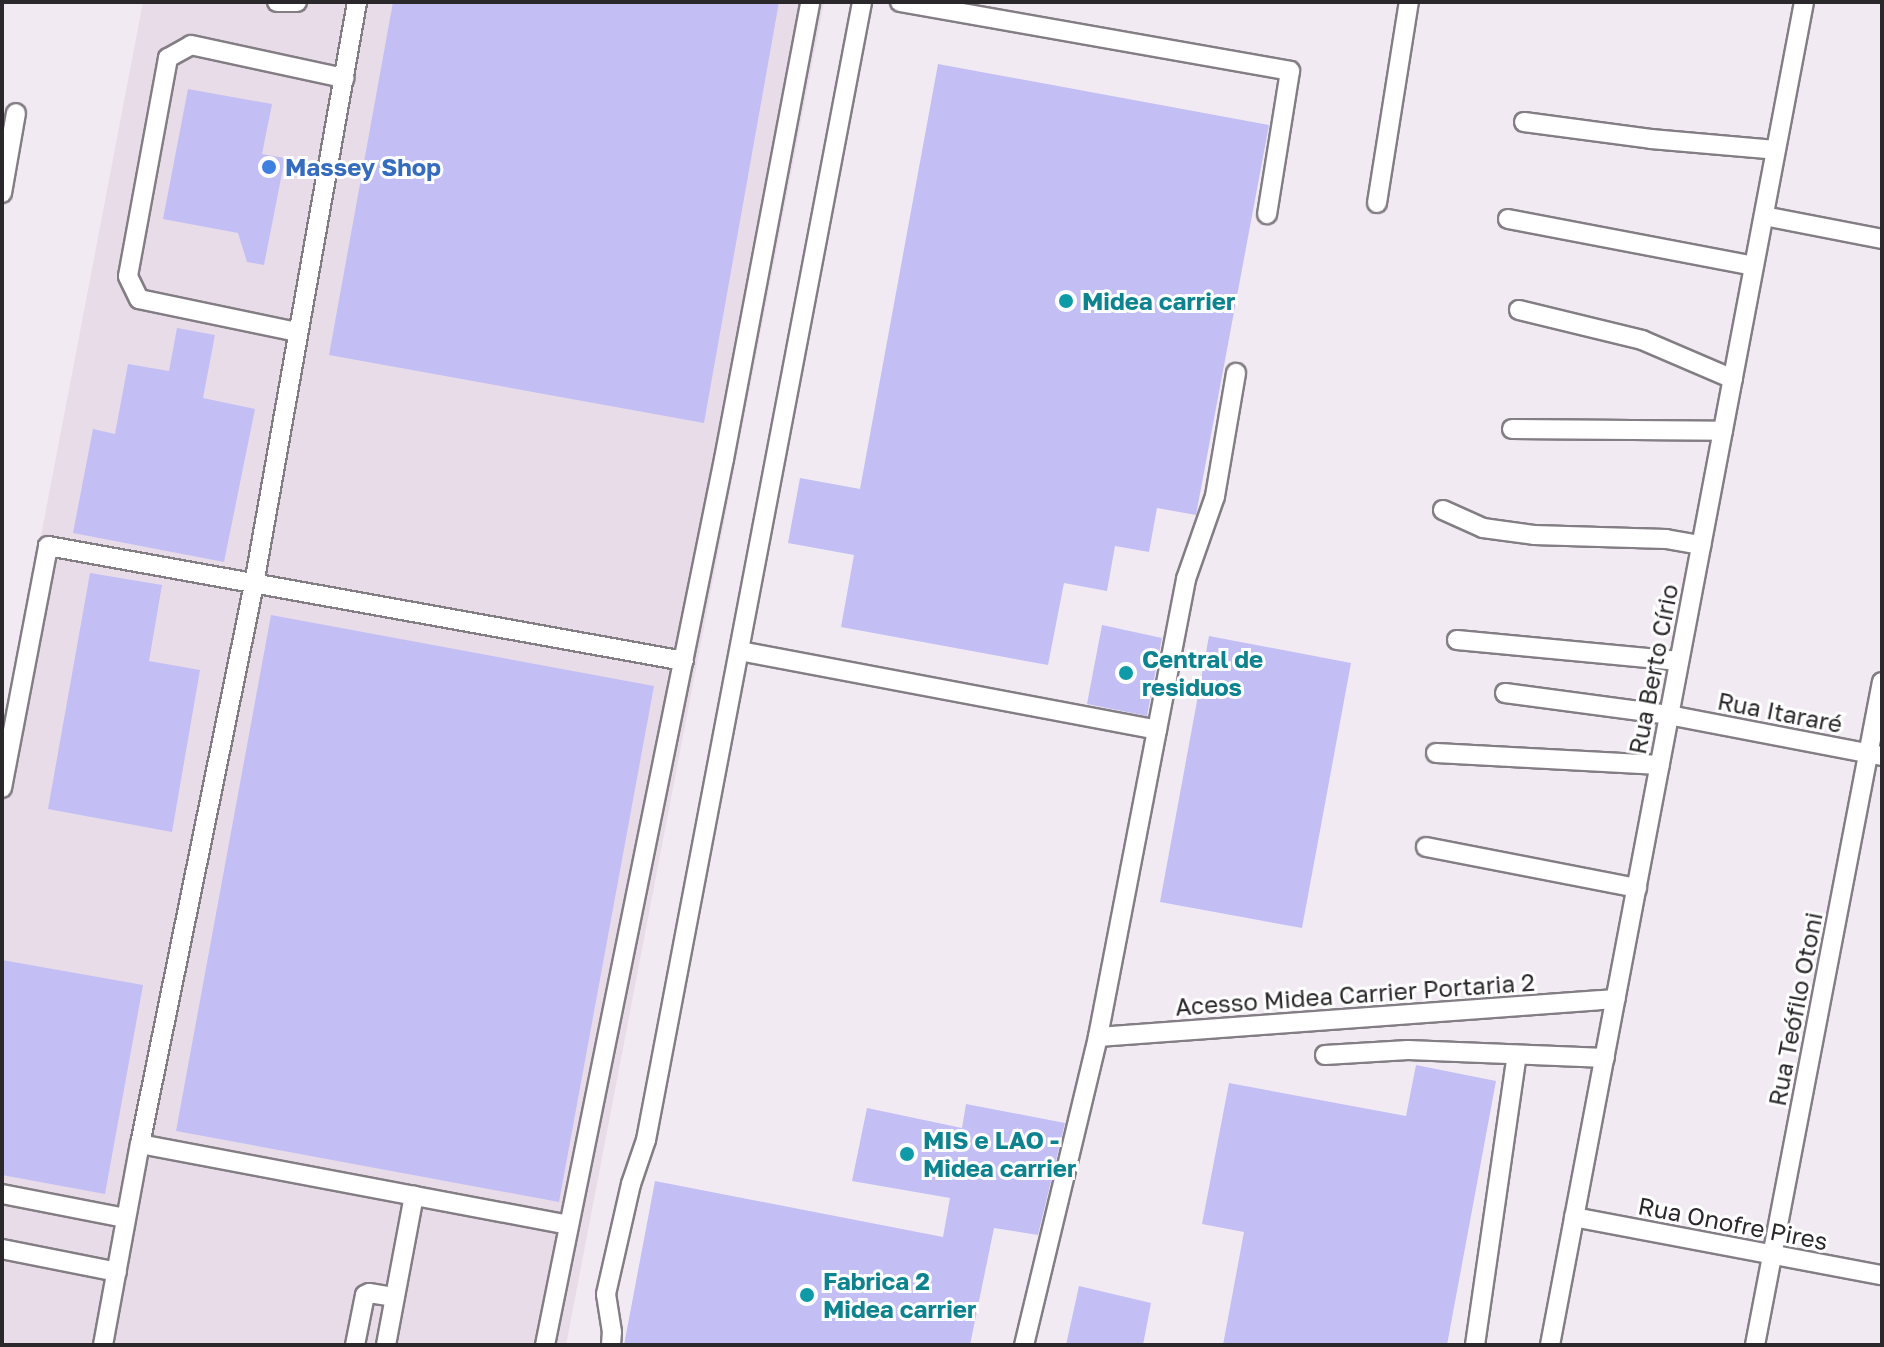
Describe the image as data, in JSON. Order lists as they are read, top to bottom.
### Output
{
  "streets": {
    "street": [
      "Rua Berto Círio",
      "Rua Itararé",
      "Acesso Midea Carrier Portaria 2",
      "Rua Teófilo Otoni",
      "Rua Onofre Pires"
    ]
  },
  "crossings": [
    ["Rua Berto Círio", "Rua Itararé"],
    ["Rua Berto Círio", "Acesso Midea Carrier Portaria 2"],
    ["Rua Berto Círio", "Rua Onofre Pires"],
    ["Rua Itararé", "Rua Teófilo Otoni"],
    ["Rua Teófilo Otoni", "Rua Onofre Pires"]
  ],
  "places": [
    "Massey Shop",
    "Midea carrier",
    "Central de residuos",
    "MIS e LAO - Midea carrier",
    "Fabrica 2 Midea carrier"
  ]
}
